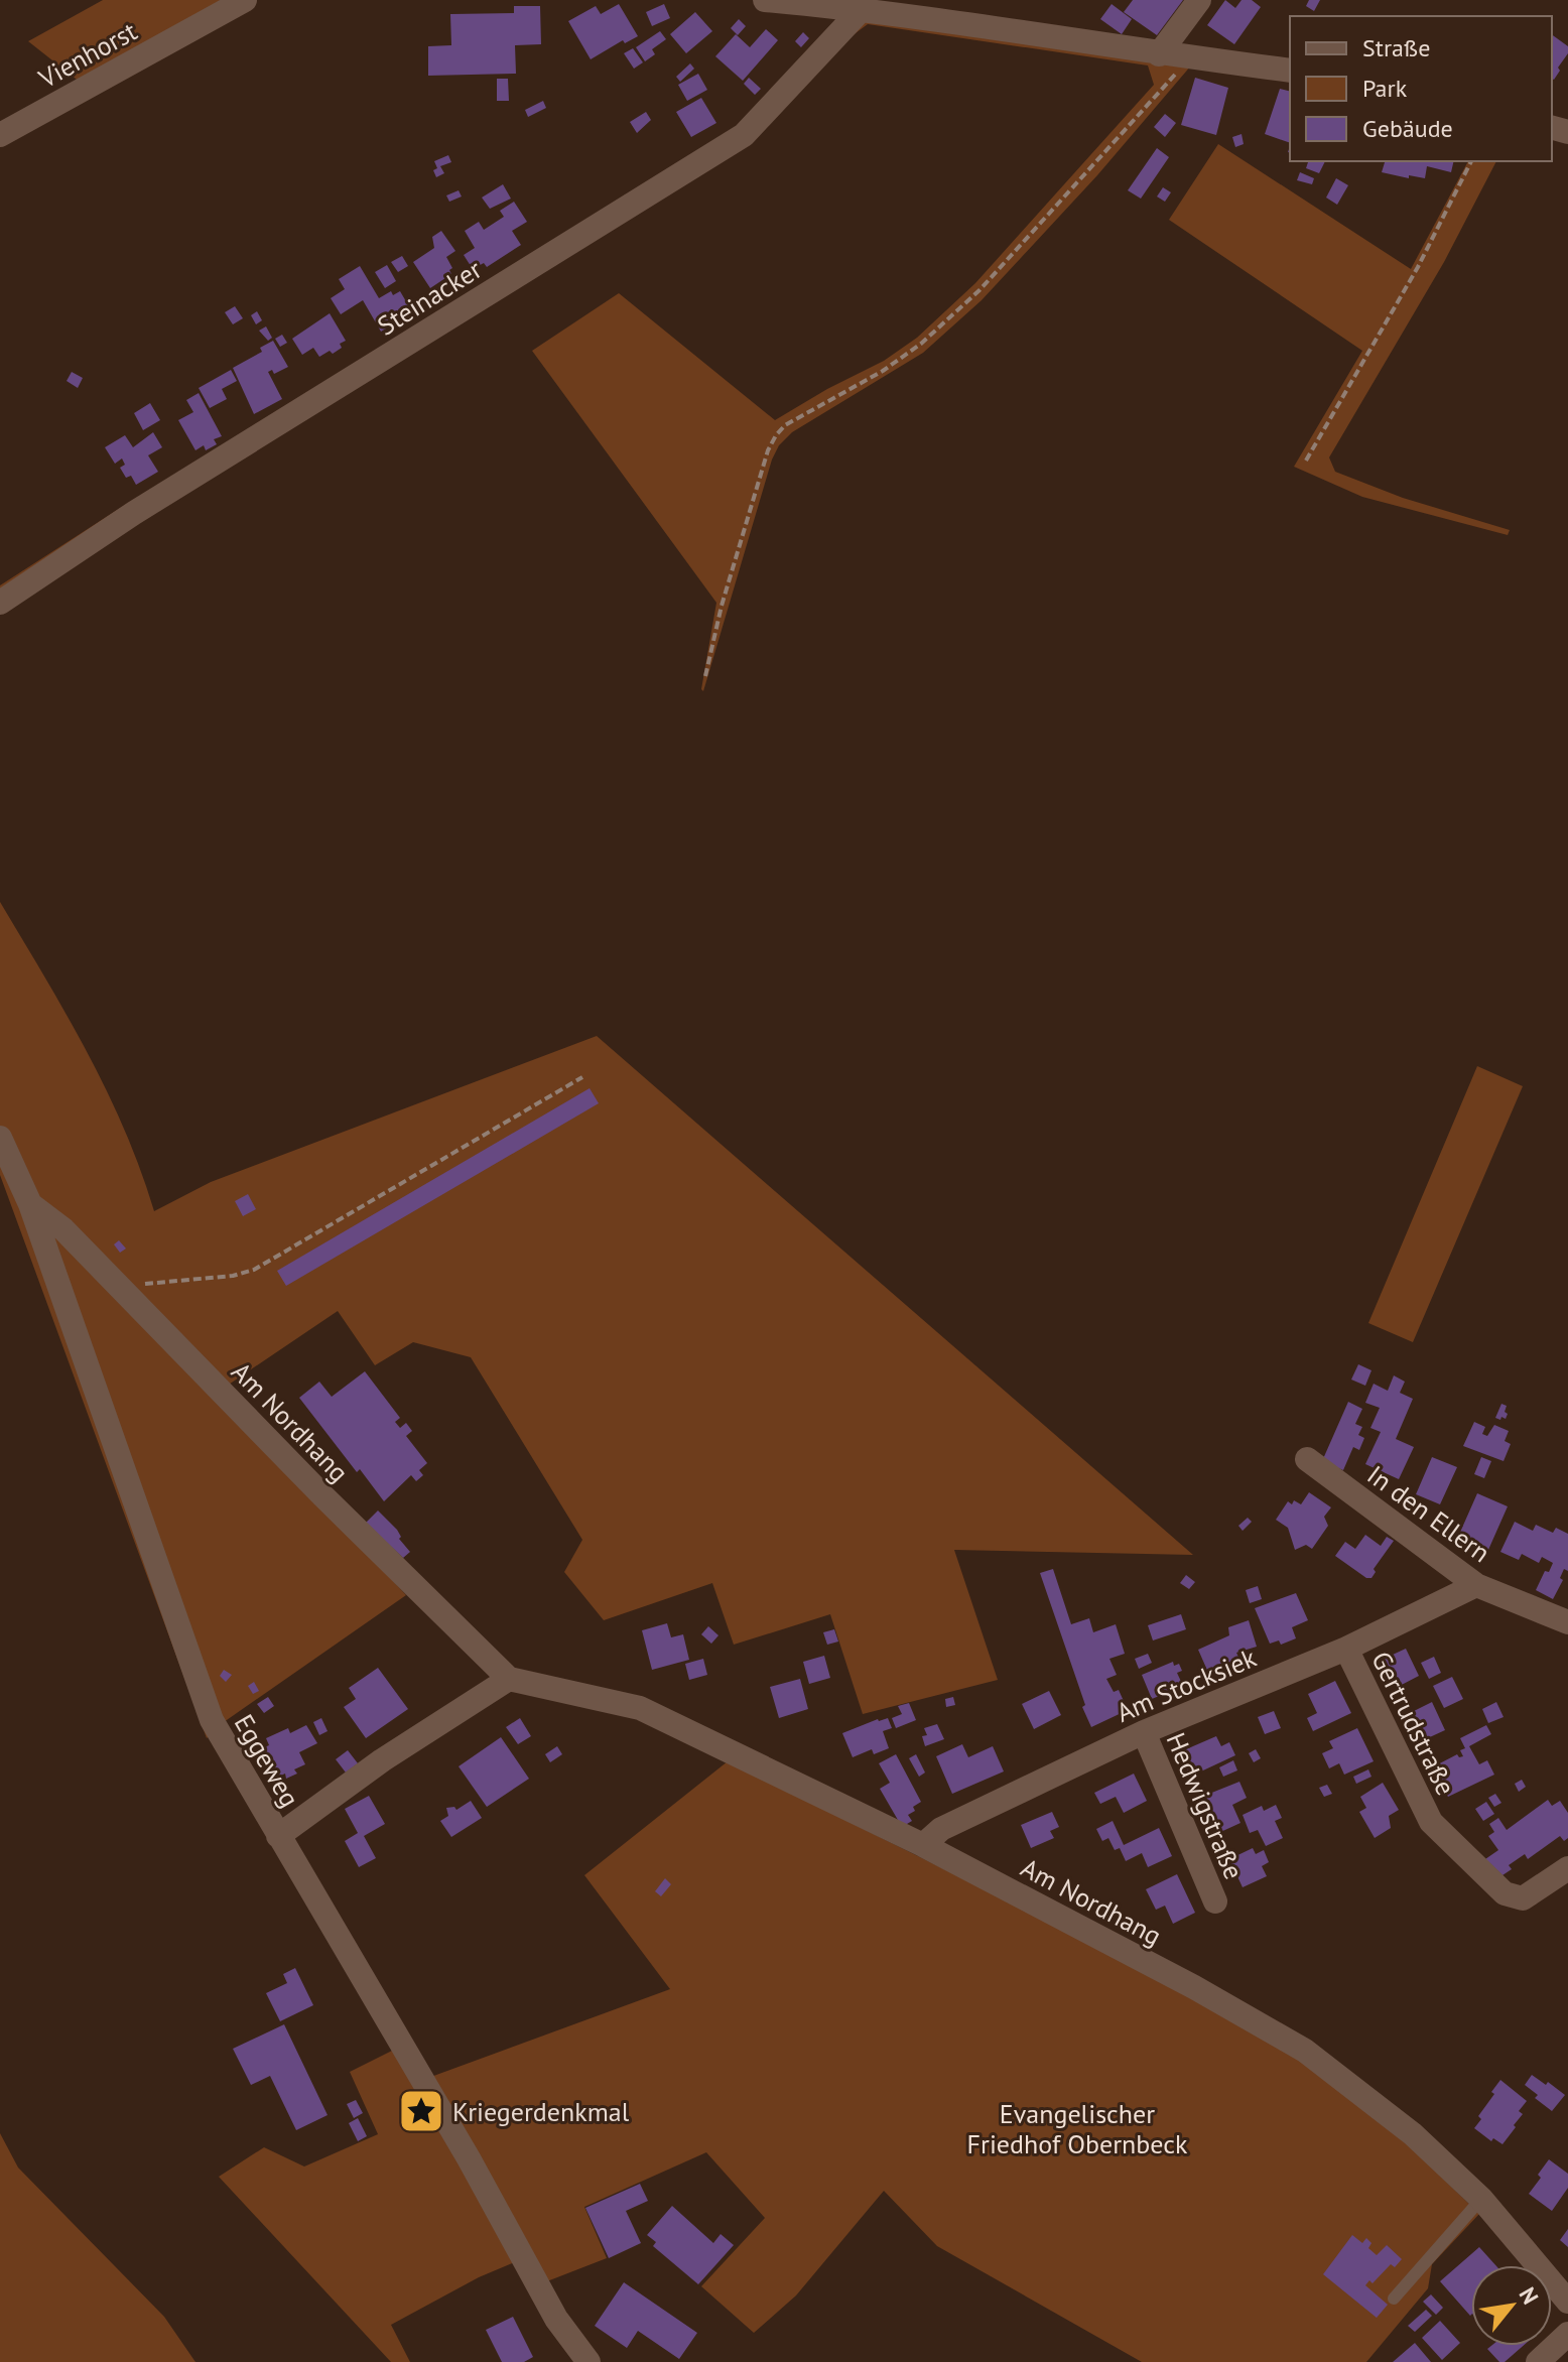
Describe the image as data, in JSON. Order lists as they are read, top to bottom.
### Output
{
  "streets": {
    "street": [
      "Vienhorst",
      "Steinacker",
      "Am Nordhang",
      "In den Ellern",
      "Am Stocksiek",
      "Gertrudstraße",
      "Eggeweg",
      "Hedwigstraße"
    ]
  },
  "crossings": [
    ["Am Nordhang", "Am Stocksiek"],
    ["Am Nordhang", "Eggeweg"],
    ["In den Ellern", "Am Stocksiek"],
    ["Am Stocksiek", "Gertrudstraße"],
    ["Am Stocksiek", "Hedwigstraße"]
  ],
  "parks": ["Evangelischer Friedhof Obernbeck"],
  "places": {
    "place": ["Kriegerdenkmal"]
  },
  "legend": ["Straße", "Park", "Gebäude"],
  "north": "top right"
}
